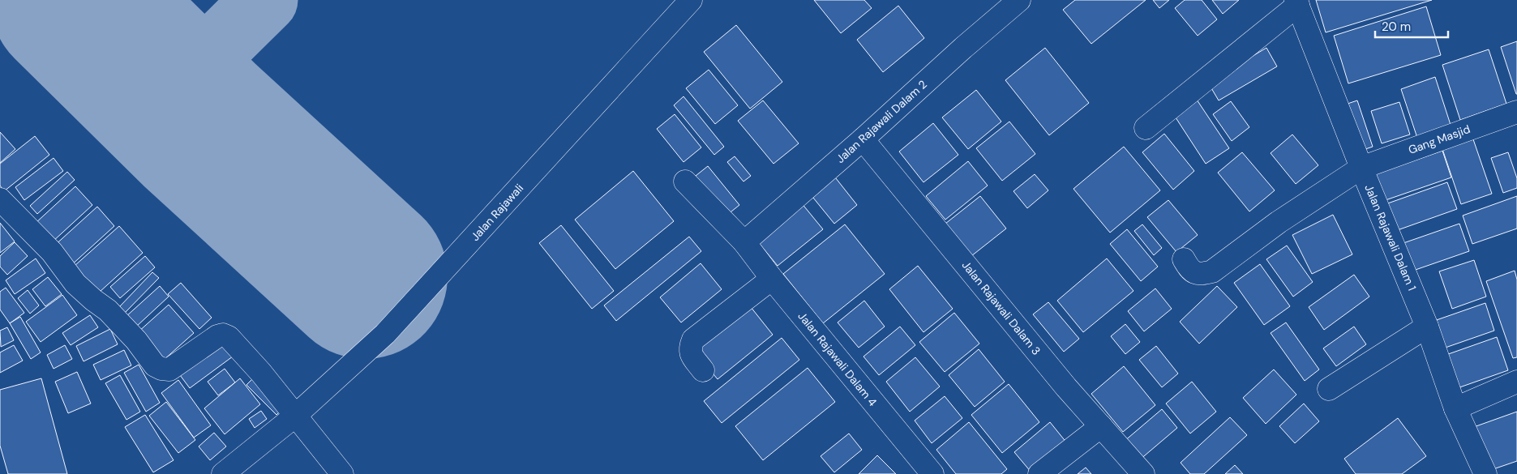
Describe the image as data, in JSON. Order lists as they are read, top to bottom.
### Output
{
  "streets": {
    "street": [
      "Jalan Rajawali Dalam 2",
      "Gang Masjid",
      "Jalan Rajawali",
      "Jalan Rajawali Dalam 1",
      "Jalan Rajawali Dalam 3",
      "Jalan Rajawali Dalam 4"
    ]
  },
  "crossings": [
    ["Jalan Rajawali Dalam 2", "Jalan Rajawali Dalam 3"],
    ["Jalan Rajawali Dalam 2", "Jalan Rajawali Dalam 4"],
    ["Gang Masjid", "Jalan Rajawali Dalam 1"]
  ],
  "scale_bar": "20 m"
}
